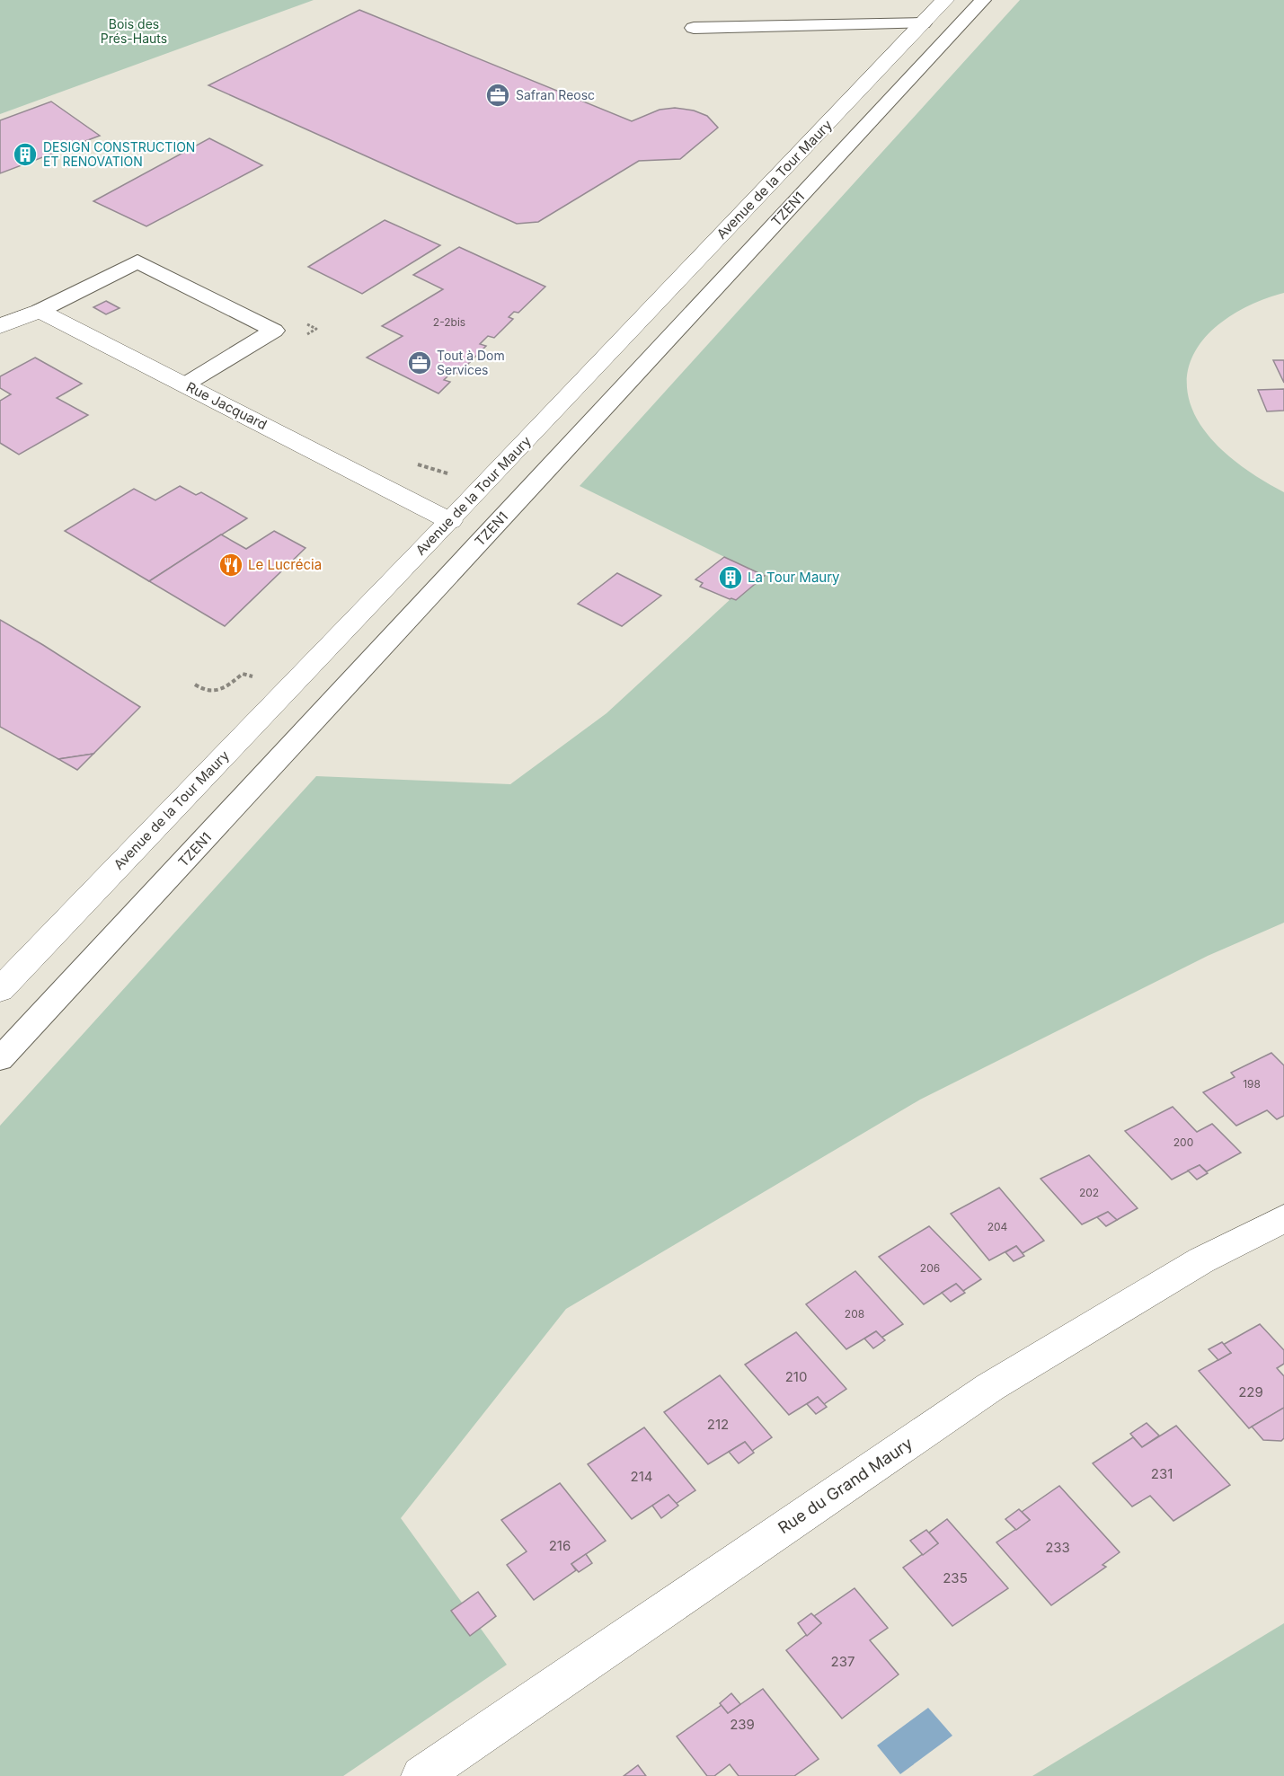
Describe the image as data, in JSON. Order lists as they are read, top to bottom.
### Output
{
  "streets": {
    "street": ["Avenue de la Tour Maury", "Rue Jacquard", "Rue du Grand Maury"],
    "lane": ["TZEN1"]
  },
  "crossings": [
    ["Avenue de la Tour Maury", "Rue Jacquard"]
  ],
  "parks": ["Bois des Prés-Hauts"],
  "places": {
    "office": ["Safran Reosc", "Tout à Dom Services"],
    "building": ["DESIGN CONSTRUCTION ET RENOVATION", "La Tour Maury"],
    "restaurant": ["Le Lucrécia"]
  },
  "house_numbers": [
    "2-2bis",
    "198",
    "200",
    "202",
    "204",
    "206",
    "208",
    "210",
    "229",
    "212",
    "231",
    "214",
    "216",
    "233",
    "235",
    "237",
    "239"
  ]
}
